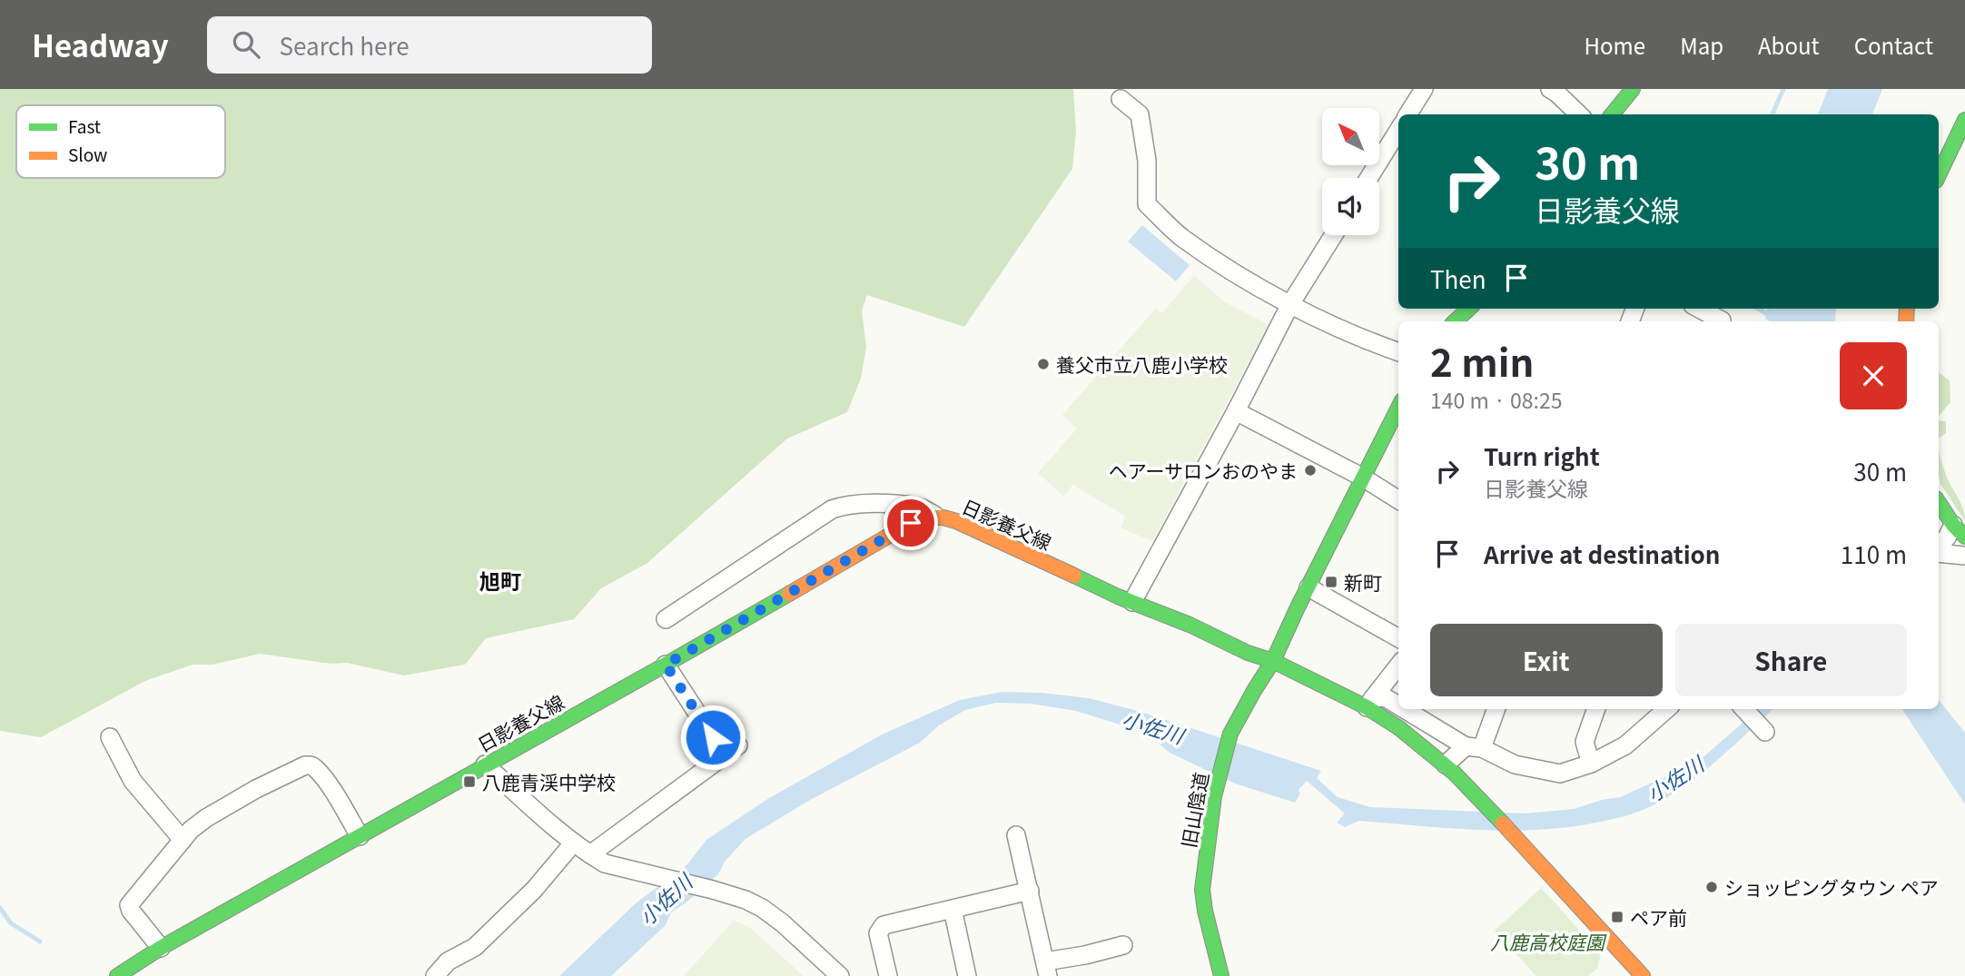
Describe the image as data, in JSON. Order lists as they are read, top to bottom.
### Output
{
  "streets": {
    "main road": ["日影養父線", "旧山陰道"]
  },
  "crossings": [
    ["日影養父線", "旧山陰道"]
  ],
  "districts": ["旭町"],
  "water": ["小佐川"],
  "parks": ["八鹿高校庭園"],
  "places": {
    "other": ["養父市立八鹿小学校", "ヘアーサロンおのやま", "ショッピングタウン ペア"],
    "transit": ["新町", "八鹿青渓中学校", "ペア前"]
  },
  "legend": ["Fast", "Slow"],
  "north": "top left",
  "page": {
    "header": "Headway",
    "search": "Search here",
    "nav": [
      "Home",
      "Map",
      "About",
      "Contact"
    ],
    "turn": ["30 m", "日影養父線"],
    "then": "Then",
    "heading": ["2 min", "140 m · 08:25"],
    "list": [
      {
        "name": "Turn right",
        "note": "日影養父線",
        "value": "30 m"
      },
      {
        "name": "Arrive at destination",
        "value": "110 m"
      }
    ],
    "buttons": ["Exit", "Share"]
  }
}
